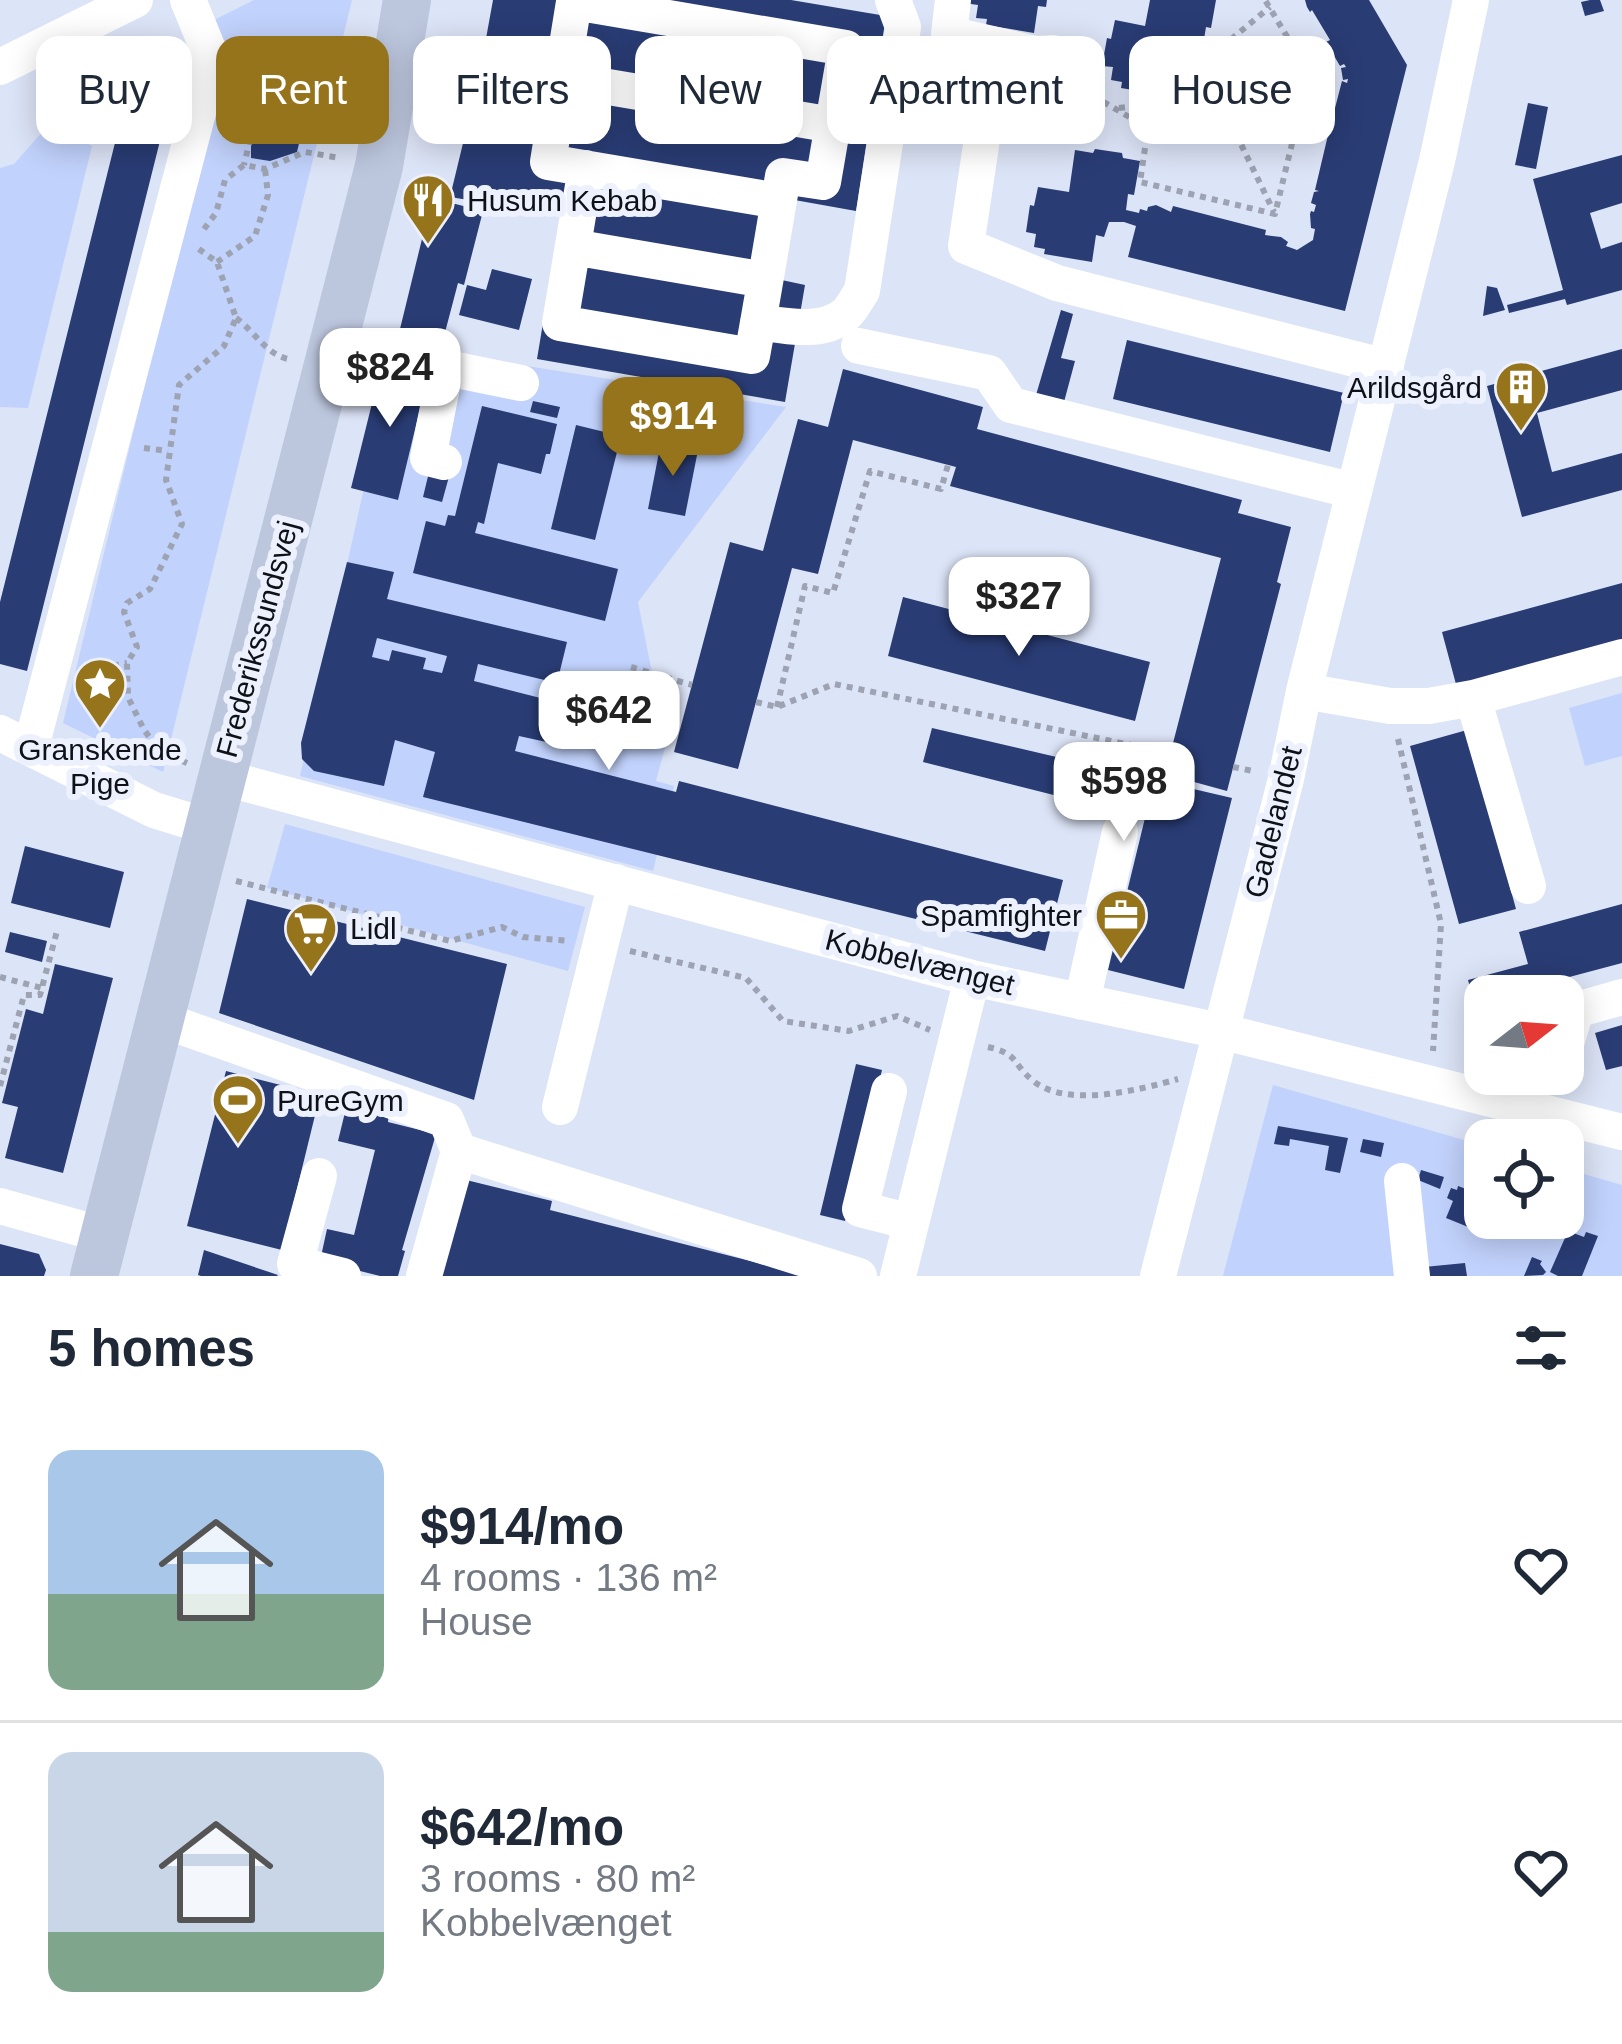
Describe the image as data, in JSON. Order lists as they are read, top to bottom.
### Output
{
  "streets": {
    "main road": ["Frederikssundsvej"],
    "street": ["Gadelandet", "Kobbelvænget"]
  },
  "crossings": [
    ["Frederikssundsvej", "Kobbelvænget"],
    ["Gadelandet", "Kobbelvænget"]
  ],
  "places": {
    "restaurant": ["Husum Kebab"],
    "building": ["Arildsgård"],
    "place": ["Granskende Pige"],
    "office": ["Spamfighter"],
    "supermarket": ["Lidl"],
    "sports": ["PureGym"]
  },
  "north": "right",
  "page": {
    "chip": [
      "Buy",
      "Rent",
      "Filters",
      "New",
      "Apartment",
      "House"
    ],
    "price": [
      "$824",
      "$914",
      "$327",
      "$642",
      "$598"
    ],
    "heading": "5 homes",
    "list": [
      {
        "name": "$914/mo",
        "note": "4 rooms · 136 m² · House"
      },
      {
        "name": "$642/mo",
        "note": "3 rooms · 80 m² · Kobbelvænget"
      }
    ]
  }
}
